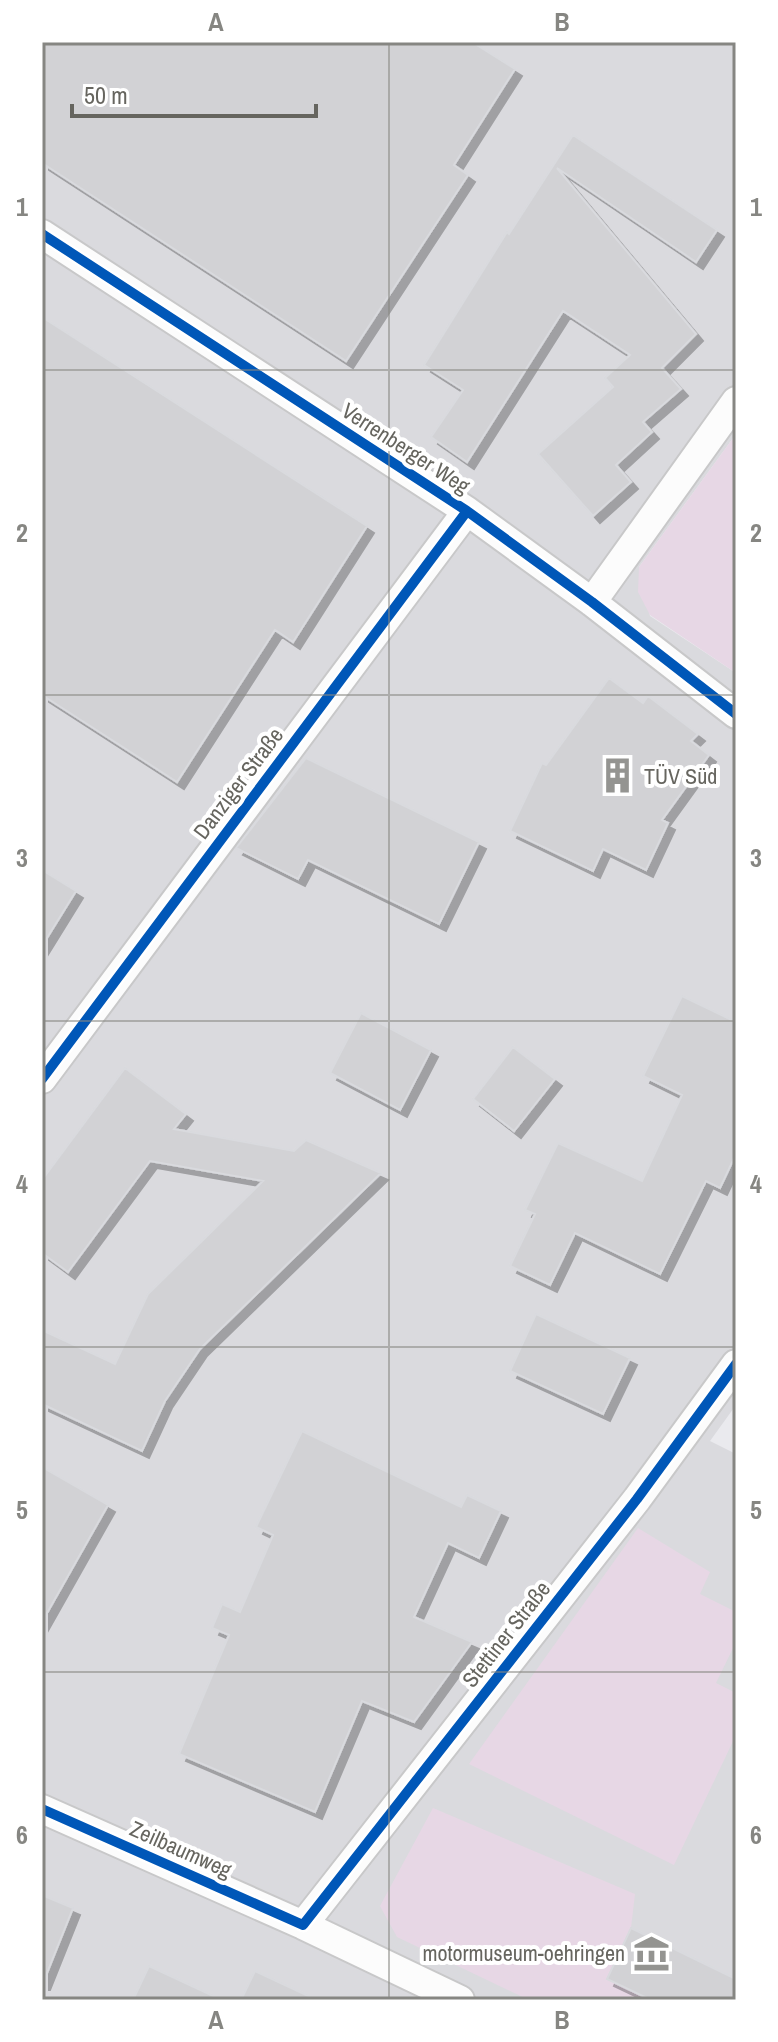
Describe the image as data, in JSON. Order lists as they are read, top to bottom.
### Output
{
  "streets": {
    "street": [
      "Verrenberger Weg",
      "Danziger Straße",
      "Stettiner Straße",
      "Zeilbaumweg"
    ]
  },
  "crossings": [
    ["Verrenberger Weg", "Danziger Straße"],
    ["Stettiner Straße", "Zeilbaumweg"]
  ],
  "places": {
    "building": ["TÜV Süd"],
    "museum": ["motormuseum-oehringen"]
  },
  "scale_bar": "50 m",
  "grid": {
    "columns": ["A", "B"],
    "rows": [
      "1",
      "2",
      "3",
      "4",
      "5",
      "6"
    ]
  }
}
